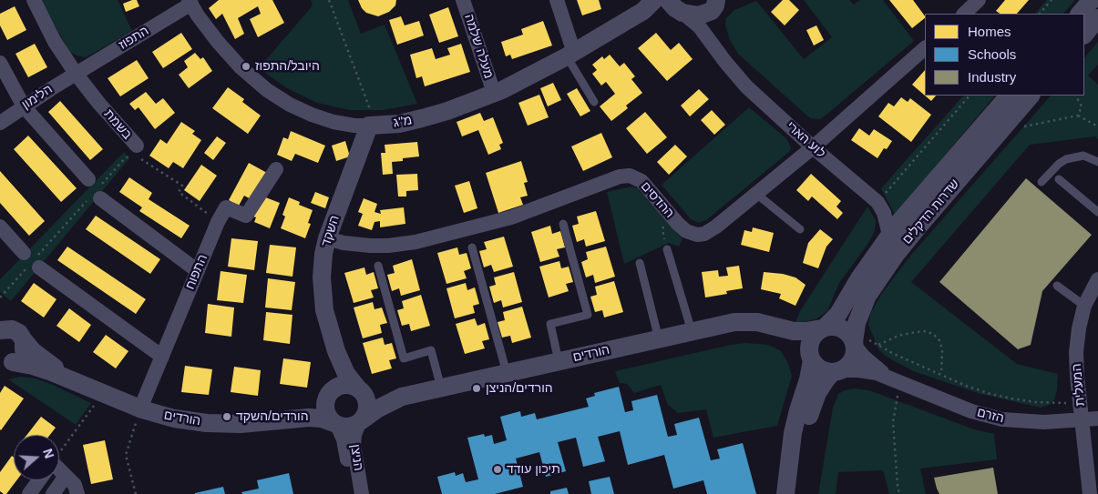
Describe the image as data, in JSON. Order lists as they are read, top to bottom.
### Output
{
  "streets": {
    "street": [
      "התפוז",
      "מעלה שלמה",
      "הלימון",
      "מ\"ג",
      "בשמת",
      "לוע הארי",
      "ההדסים",
      "שדרות הדקלים",
      "השקד",
      "התפוח",
      "הורדים",
      "המעלית",
      "הזרם",
      "הניצן"
    ]
  },
  "crossings": [
    ["התפוז", "הלימון"],
    ["התפוז", "מ\"ג"],
    ["התפוז", "בשמת"],
    ["מעלה שלמה", "מ\"ג"],
    ["הלימון", "בשמת"],
    ["מ\"ג", "לוע הארי"],
    ["מ\"ג", "השקד"],
    ["בשמת", "התפוח"],
    ["לוע הארי", "ההדסים"],
    ["לוע הארי", "שדרות הדקלים"],
    ["ההדסים", "השקד"],
    ["שדרות הדקלים", "הורדים"],
    ["שדרות הדקלים", "הזרם"],
    ["השקד", "הורדים"],
    ["השקד", "הניצן"],
    ["התפוח", "הורדים"],
    ["הורדים", "הזרם"],
    ["הורדים", "הניצן"],
    ["המעלית", "הזרם"]
  ],
  "places": [
    "היובל/התפוז",
    "הורדים/הניצן",
    "הורדים/השקד",
    "תיכון עודד"
  ],
  "legend": ["Homes", "Schools", "Industry"],
  "north": "right"
}
